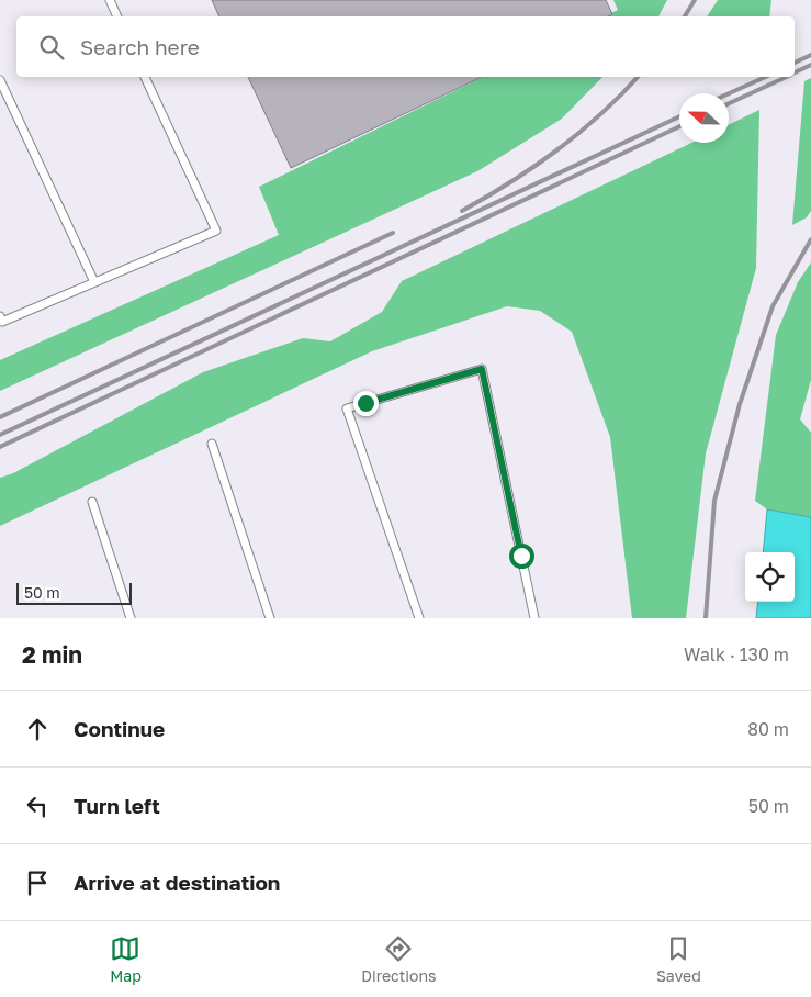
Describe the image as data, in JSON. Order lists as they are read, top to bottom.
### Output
{
  "scale_bar": "50 m",
  "north": "left",
  "page": {
    "search": "Search here",
    "scale": "50 m",
    "heading": ["2 min", "Walk · 130 m"],
    "list": [
      ["Continue", "80 m"],
      ["Turn left", "50 m"],
      "Arrive at destination"
    ],
    "nav": ["Map", "Directions", "Saved"]
  }
}
